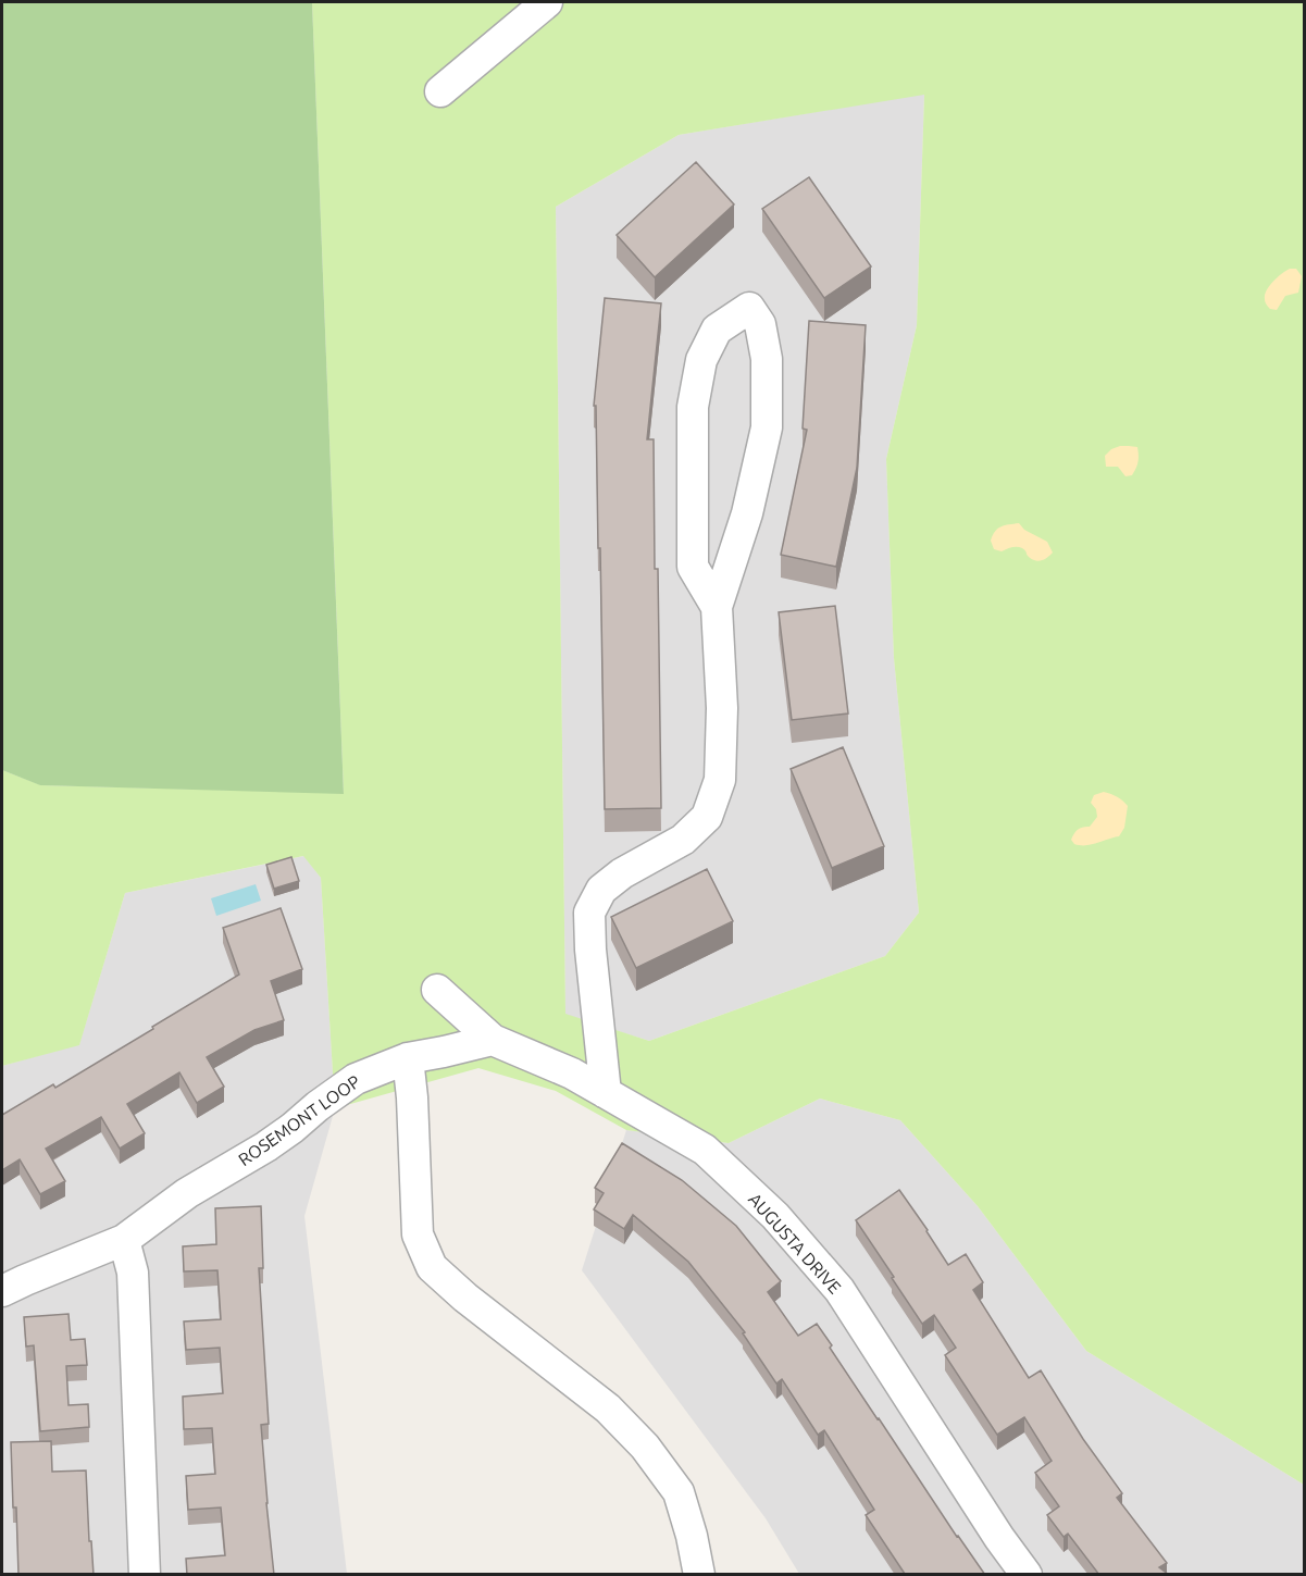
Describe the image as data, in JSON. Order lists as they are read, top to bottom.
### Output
{
  "streets": {
    "street": ["ROSEMONT LOOP", "AUGUSTA DRIVE"]
  },
  "crossings": [
    ["ROSEMONT LOOP", "AUGUSTA DRIVE"]
  ]
}
